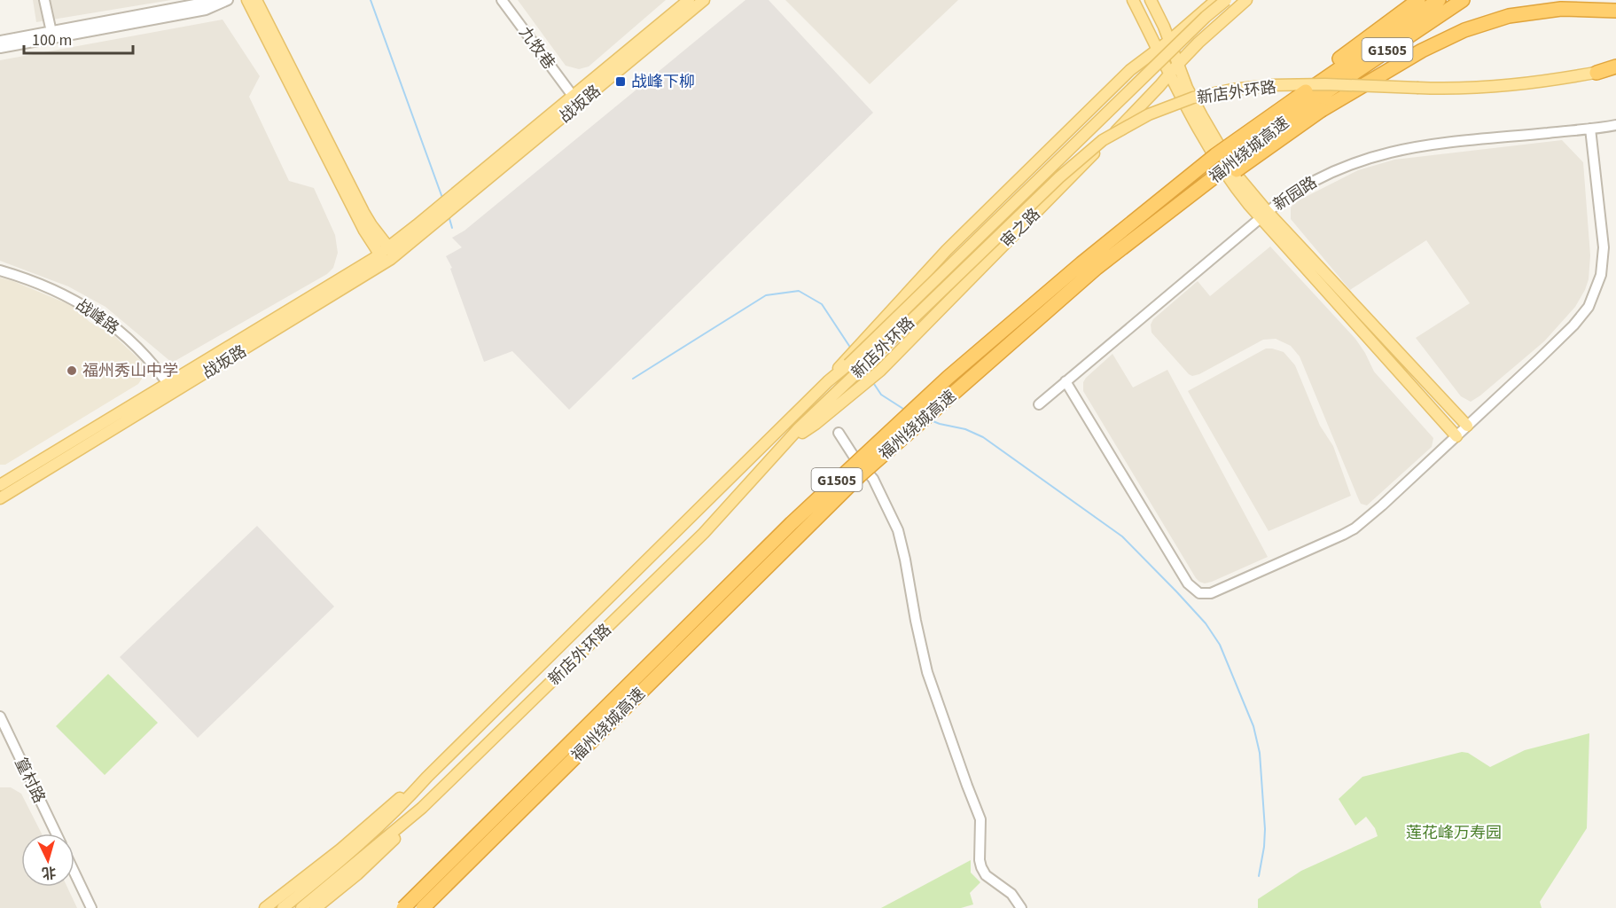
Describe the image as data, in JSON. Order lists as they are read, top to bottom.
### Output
{
  "streets": {
    "highway": ["G1505", "福州绕城高速"],
    "main road": ["新店外环路", "战坂路", "审之路"],
    "street": [
      "九牧巷",
      "新园路",
      "战峰路",
      "篁村路"
    ]
  },
  "crossings": [
    ["九牧巷", "战坂路"],
    ["新店外环路", "审之路"],
    ["战坂路", "战峰路"]
  ],
  "parks": ["莲花峰万寿园"],
  "places": {
    "transit": ["战峰下柳"],
    "other": ["福州秀山中学"]
  },
  "scale_bar": "100 m",
  "north": "bottom"
}
